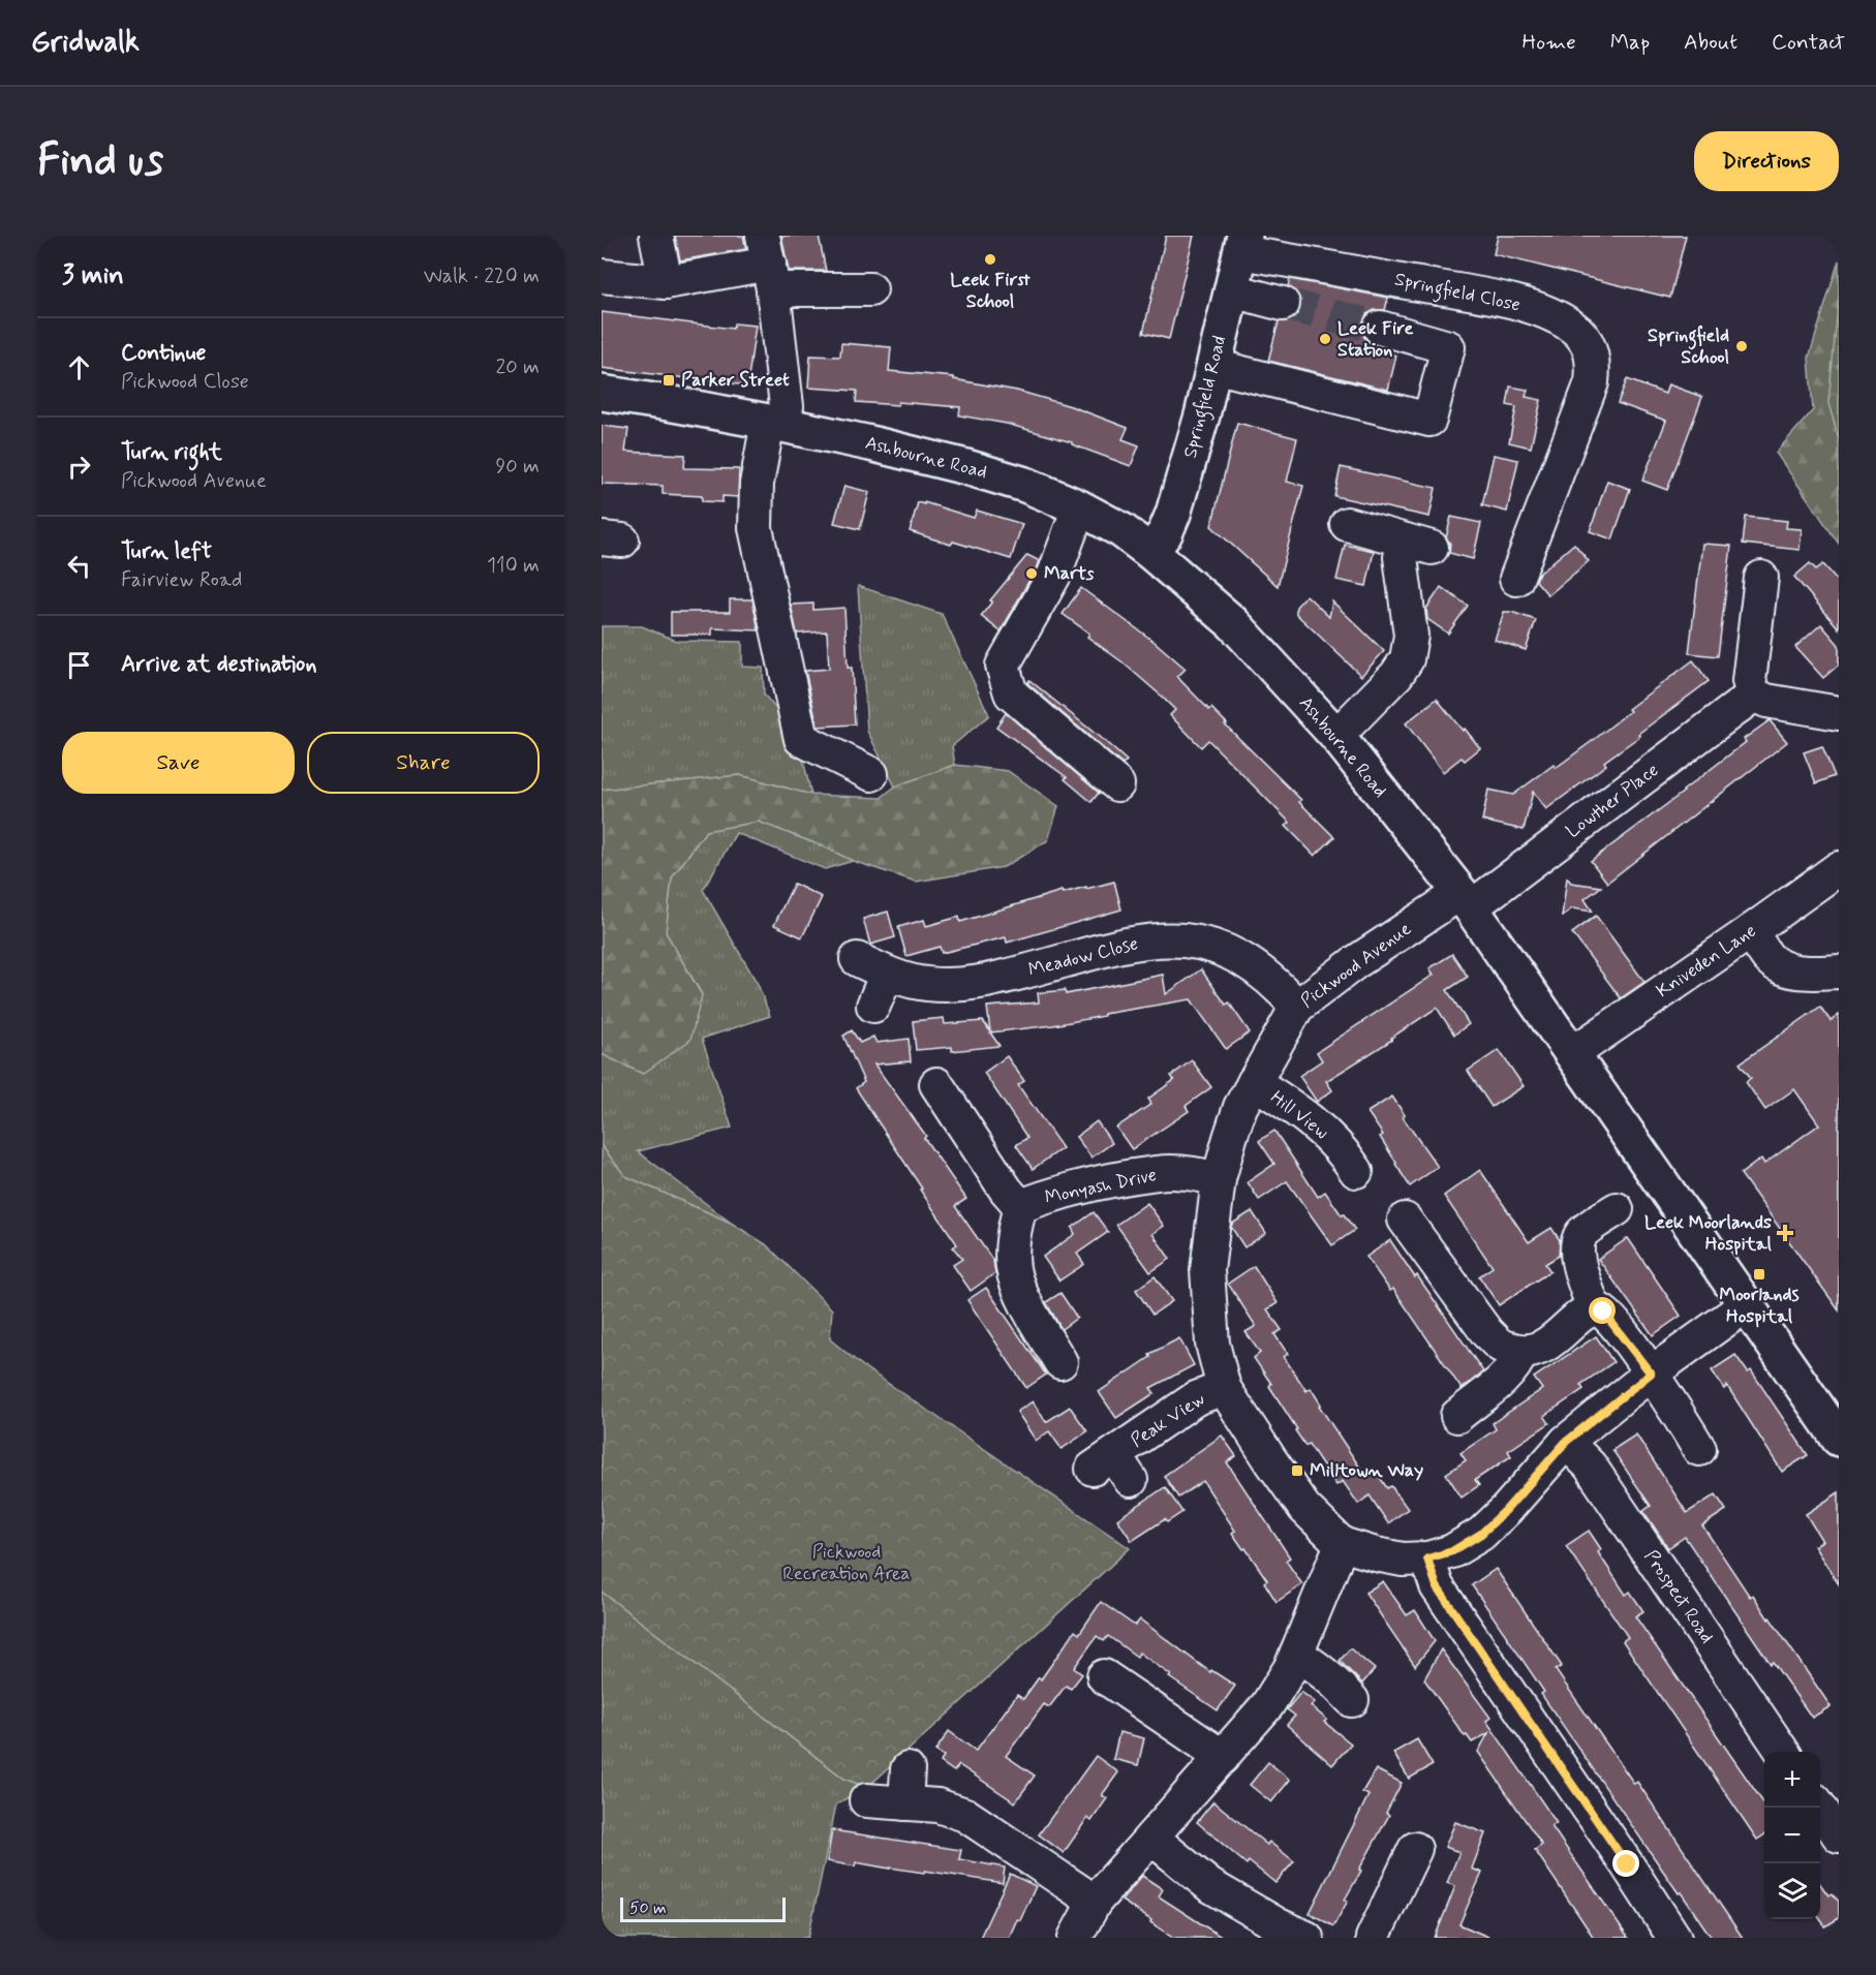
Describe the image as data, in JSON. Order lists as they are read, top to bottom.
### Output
{
  "streets": {
    "highway": ["Springfield Road", "Ashbourne Road"],
    "street": [
      "Springfield Close",
      "Lowther Place",
      "Meadow Close",
      "Kniveden Lane",
      "Pickwood Avenue",
      "Hill View",
      "Monyash Drive",
      "Peak View",
      "Prospect Road"
    ]
  },
  "crossings": [
    ["Springfield Close", "Springfield Road"],
    ["Springfield Road", "Ashbourne Road"],
    ["Ashbourne Road", "Lowther Place"],
    ["Ashbourne Road", "Kniveden Lane"],
    ["Ashbourne Road", "Pickwood Avenue"],
    ["Lowther Place", "Pickwood Avenue"],
    ["Meadow Close", "Pickwood Avenue"],
    ["Pickwood Avenue", "Hill View"],
    ["Pickwood Avenue", "Monyash Drive"],
    ["Pickwood Avenue", "Peak View"],
    ["Pickwood Avenue", "Prospect Road"]
  ],
  "parks": ["Pickwood Recreation Area"],
  "places": {
    "other": [
      "Leek First School",
      "Leek Fire Station",
      "Springfield School",
      "Marts"
    ],
    "transit": ["Parker Street", "Moorlands Hospital", "Milltown Way"],
    "health": ["Leek Moorlands Hospital"]
  },
  "scale_bar": "50 m",
  "page": {
    "header": "Gridwalk",
    "nav": [
      "Home",
      "Map",
      "About",
      "Contact"
    ],
    "buttons": [
      "Directions",
      ["Save", "Share"]
    ],
    "title": "Find us",
    "heading": ["3 min", "Walk · 220 m"],
    "list": [
      ["Continue", "Pickwood Close", "20 m"],
      ["Turn right", "Pickwood Avenue", "90 m"],
      ["Turn left", "Fairview Road", "110 m"],
      "Arrive at destination"
    ],
    "map_buttons": ["+", "−"],
    "scale": "50 m"
  }
}
